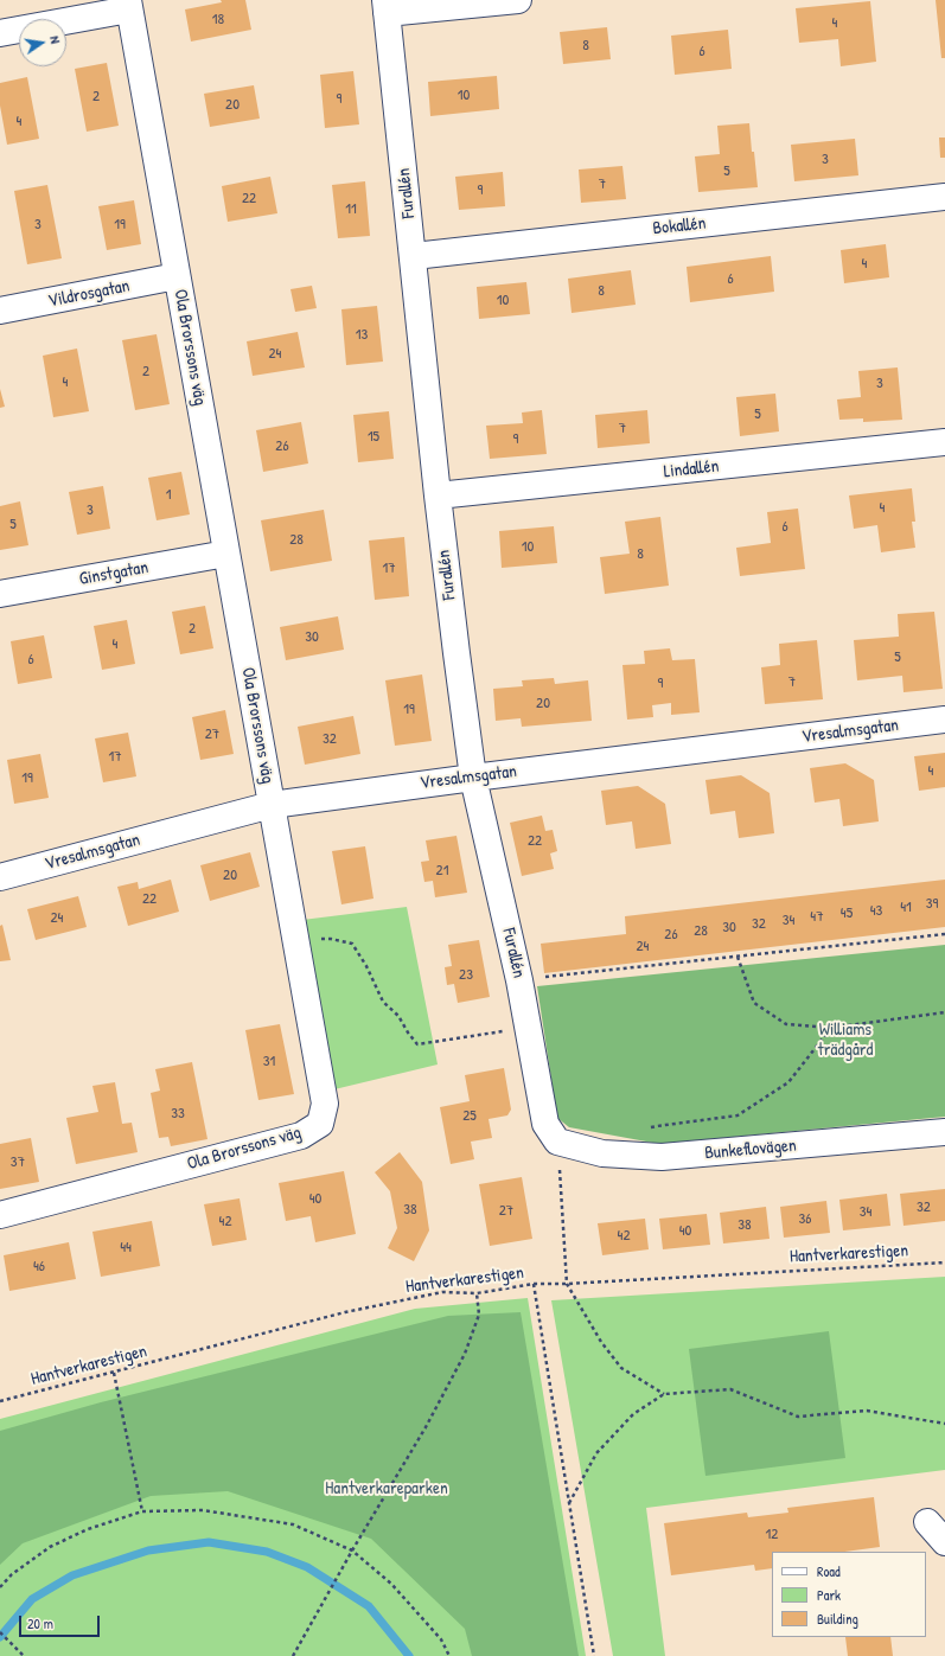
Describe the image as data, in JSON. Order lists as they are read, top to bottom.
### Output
{
  "streets": {
    "street": [
      "Furallén",
      "Bokallén",
      "Vildrosgatan",
      "Ola Brorssons väg",
      "Lindallén",
      "Ginstgatan",
      "Vresalmsgatan",
      "Bunkeflovägen"
    ],
    "path": ["Hantverkarestigen"]
  },
  "crossings": [
    ["Furallén", "Bokallén"],
    ["Furallén", "Lindallén"],
    ["Furallén", "Vresalmsgatan"],
    ["Furallén", "Bunkeflovägen"],
    ["Vildrosgatan", "Ola Brorssons väg"],
    ["Ola Brorssons väg", "Ginstgatan"],
    ["Ola Brorssons väg", "Vresalmsgatan"]
  ],
  "parks": ["Williams trädgård", "Hantverkareparken"],
  "house_numbers": [
    "18",
    "4",
    "8",
    "6",
    "10",
    "2",
    "9",
    "20",
    "4",
    "3",
    "5",
    "7",
    "9",
    "22",
    "11",
    "3",
    "19",
    "4",
    "6",
    "8",
    "10",
    "13",
    "24",
    "2",
    "4",
    "3",
    "5",
    "7",
    "15",
    "9",
    "26",
    "1",
    "4",
    "3",
    "5",
    "6",
    "28",
    "10",
    "8",
    "17",
    "2",
    "30",
    "4",
    "5",
    "6",
    "7",
    "9",
    "20",
    "19",
    "27",
    "32",
    "17",
    "4",
    "19",
    "22",
    "21",
    "20",
    "22",
    "39",
    "41",
    "43",
    "45",
    "47",
    "24",
    "34",
    "32",
    "30",
    "28",
    "26",
    "24",
    "23",
    "31",
    "33",
    "25",
    "37",
    "40",
    "32",
    "38",
    "27",
    "34",
    "36",
    "42",
    "38",
    "40",
    "42",
    "44",
    "46",
    "12"
  ],
  "legend": ["Road", "Park", "Building"],
  "scale_bar": "20 m",
  "north": "right"
}
